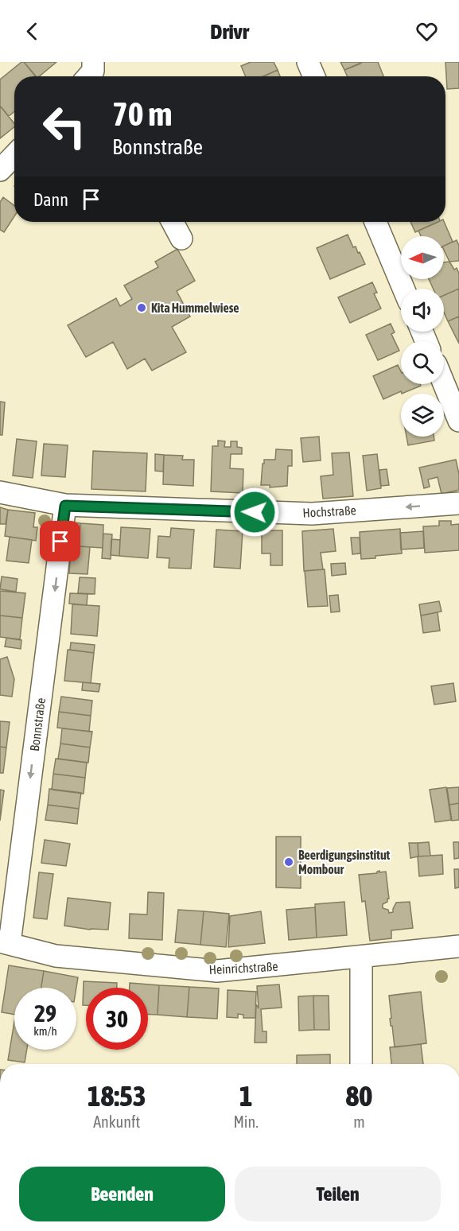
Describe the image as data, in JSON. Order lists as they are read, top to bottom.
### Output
{
  "streets": {
    "street": ["Hochstraße", "Bonnstraße", "Heinrichstraße"]
  },
  "crossings": [
    ["Hochstraße", "Bonnstraße"],
    ["Bonnstraße", "Heinrichstraße"]
  ],
  "one_way": ["Hochstraße", "Bonnstraße"],
  "places": ["Kita Hummelwiese", "Beerdigungsinstitut Mombour"],
  "north": "left",
  "page": {
    "header": "Drivr",
    "turn": ["70 m", "Bonnstraße"],
    "then": "Dann",
    "speed": "29 km/h",
    "limit": "30",
    "eta": [
      "18:53",
      "Ankunft",
      "1",
      "Min.",
      "80",
      "m"
    ],
    "buttons": ["Beenden", "Teilen"]
  }
}
